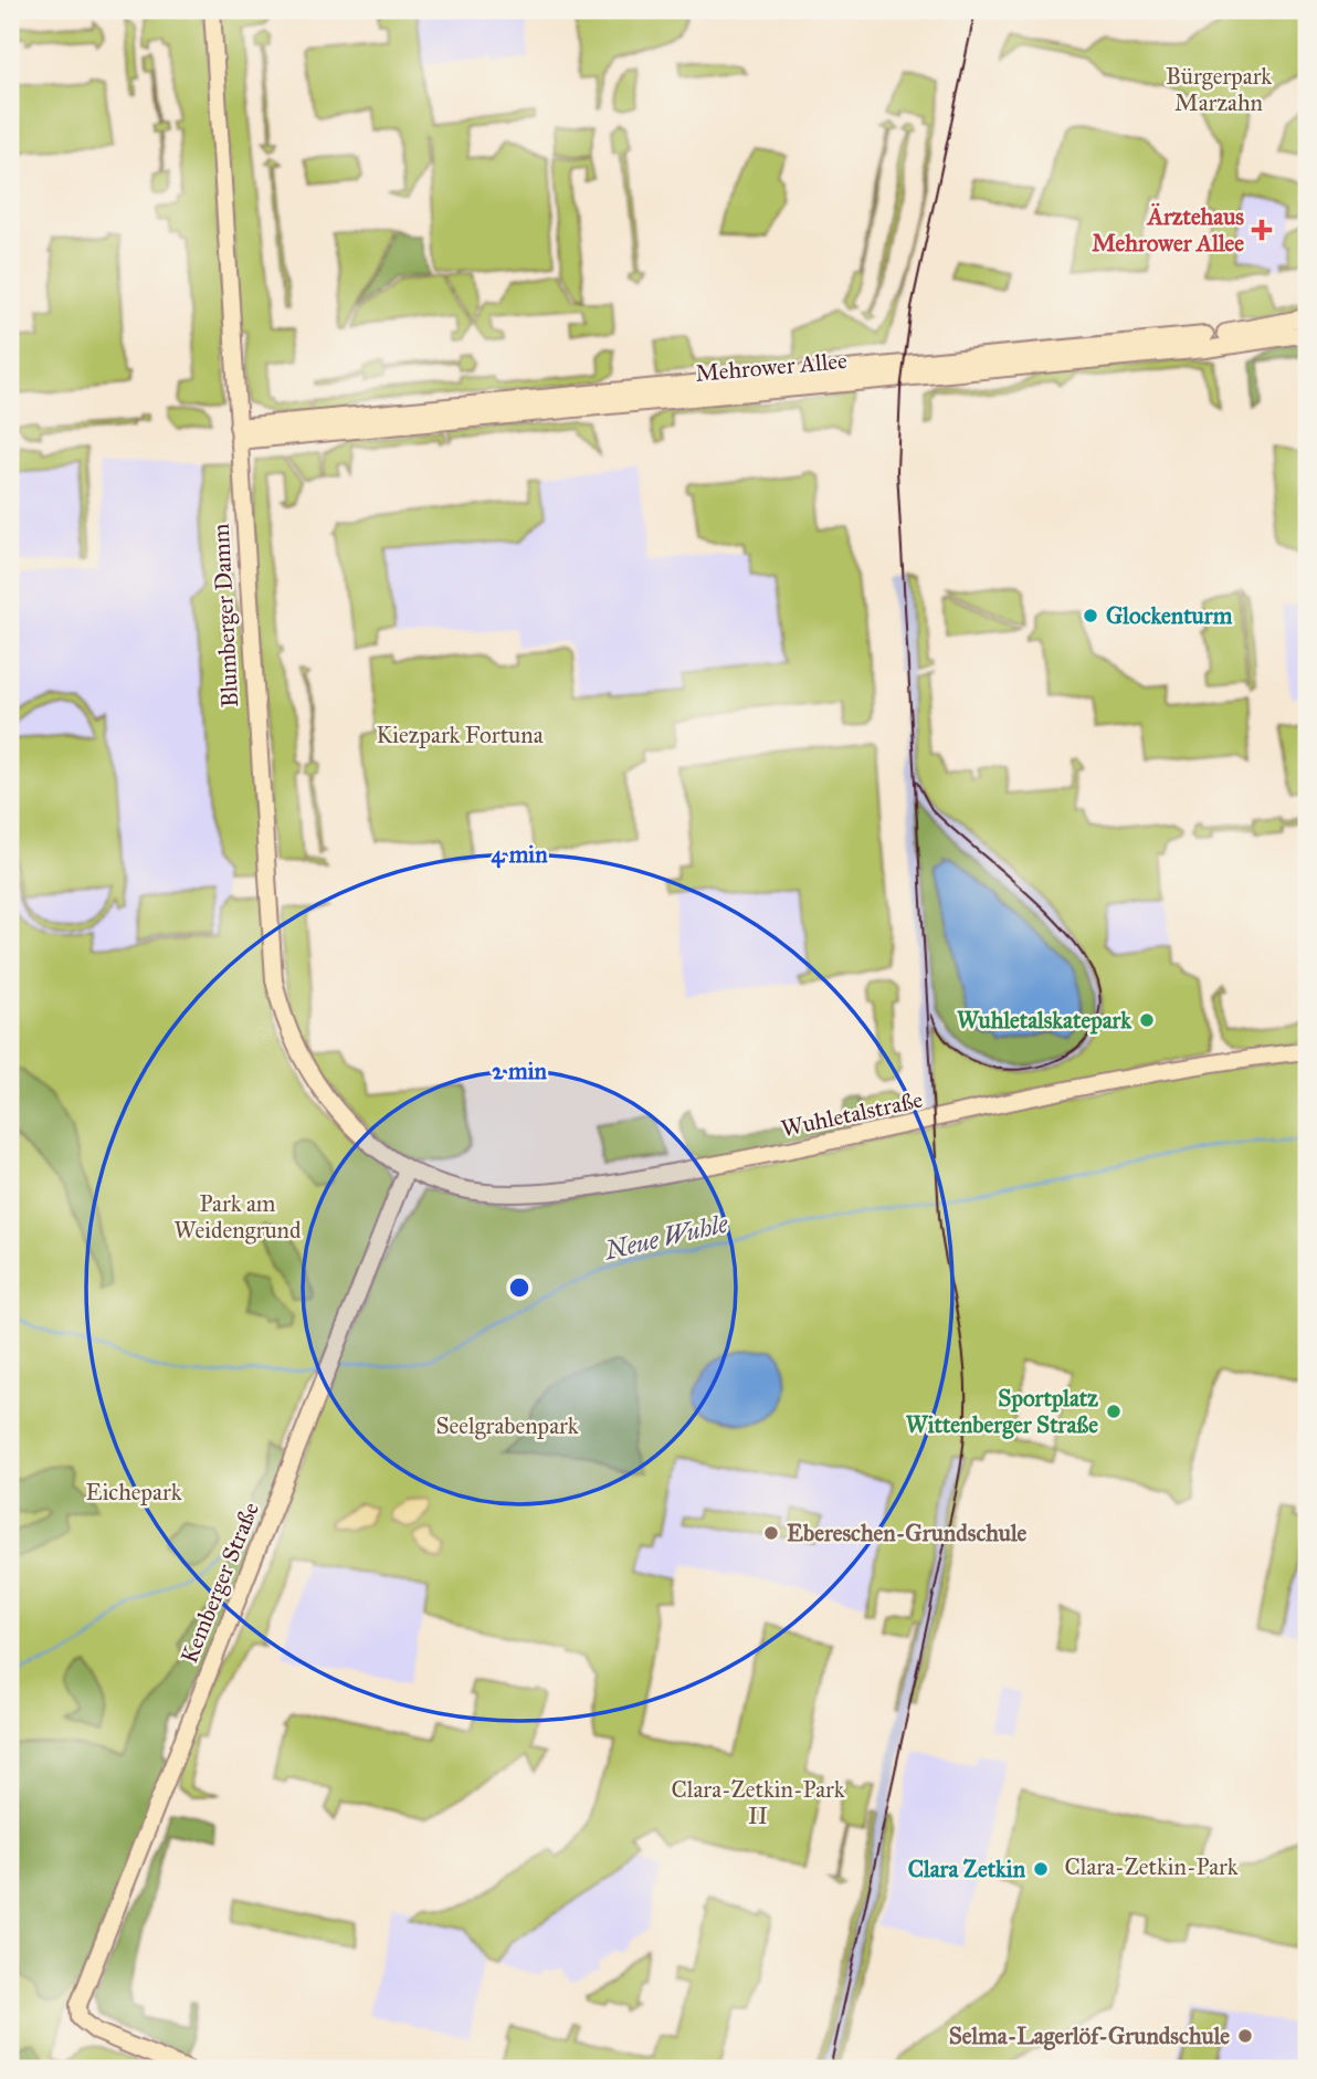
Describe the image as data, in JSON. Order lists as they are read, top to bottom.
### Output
{
  "streets": {
    "main road": [
      "Mehrower Allee",
      "Blumberger Damm",
      "Wuhletalstraße",
      "Kemberger Straße"
    ]
  },
  "crossings": [
    ["Mehrower Allee", "Blumberger Damm"],
    ["Blumberger Damm", "Wuhletalstraße"],
    ["Blumberger Damm", "Kemberger Straße"],
    ["Wuhletalstraße", "Kemberger Straße"]
  ],
  "water": ["Neue Wuhle"],
  "parks": [
    "Bürgerpark Marzahn",
    "Kiezpark Fortuna",
    "Park am Weidengrund",
    "Seelgrabenpark",
    "Eichepark",
    "Clara-Zetkin-Park II",
    "Clara-Zetkin-Park"
  ],
  "places": {
    "health": ["Ärztehaus Mehrower Allee"],
    "other": [
      "Glockenturm",
      "Wuhletalskatepark",
      "Sportplatz Wittenberger Straße",
      "Ebereschen-Grundschule",
      "Clara Zetkin",
      "Selma-Lagerlöf-Grundschule"
    ]
  },
  "rings": ["4 min", "2 min"]
}
